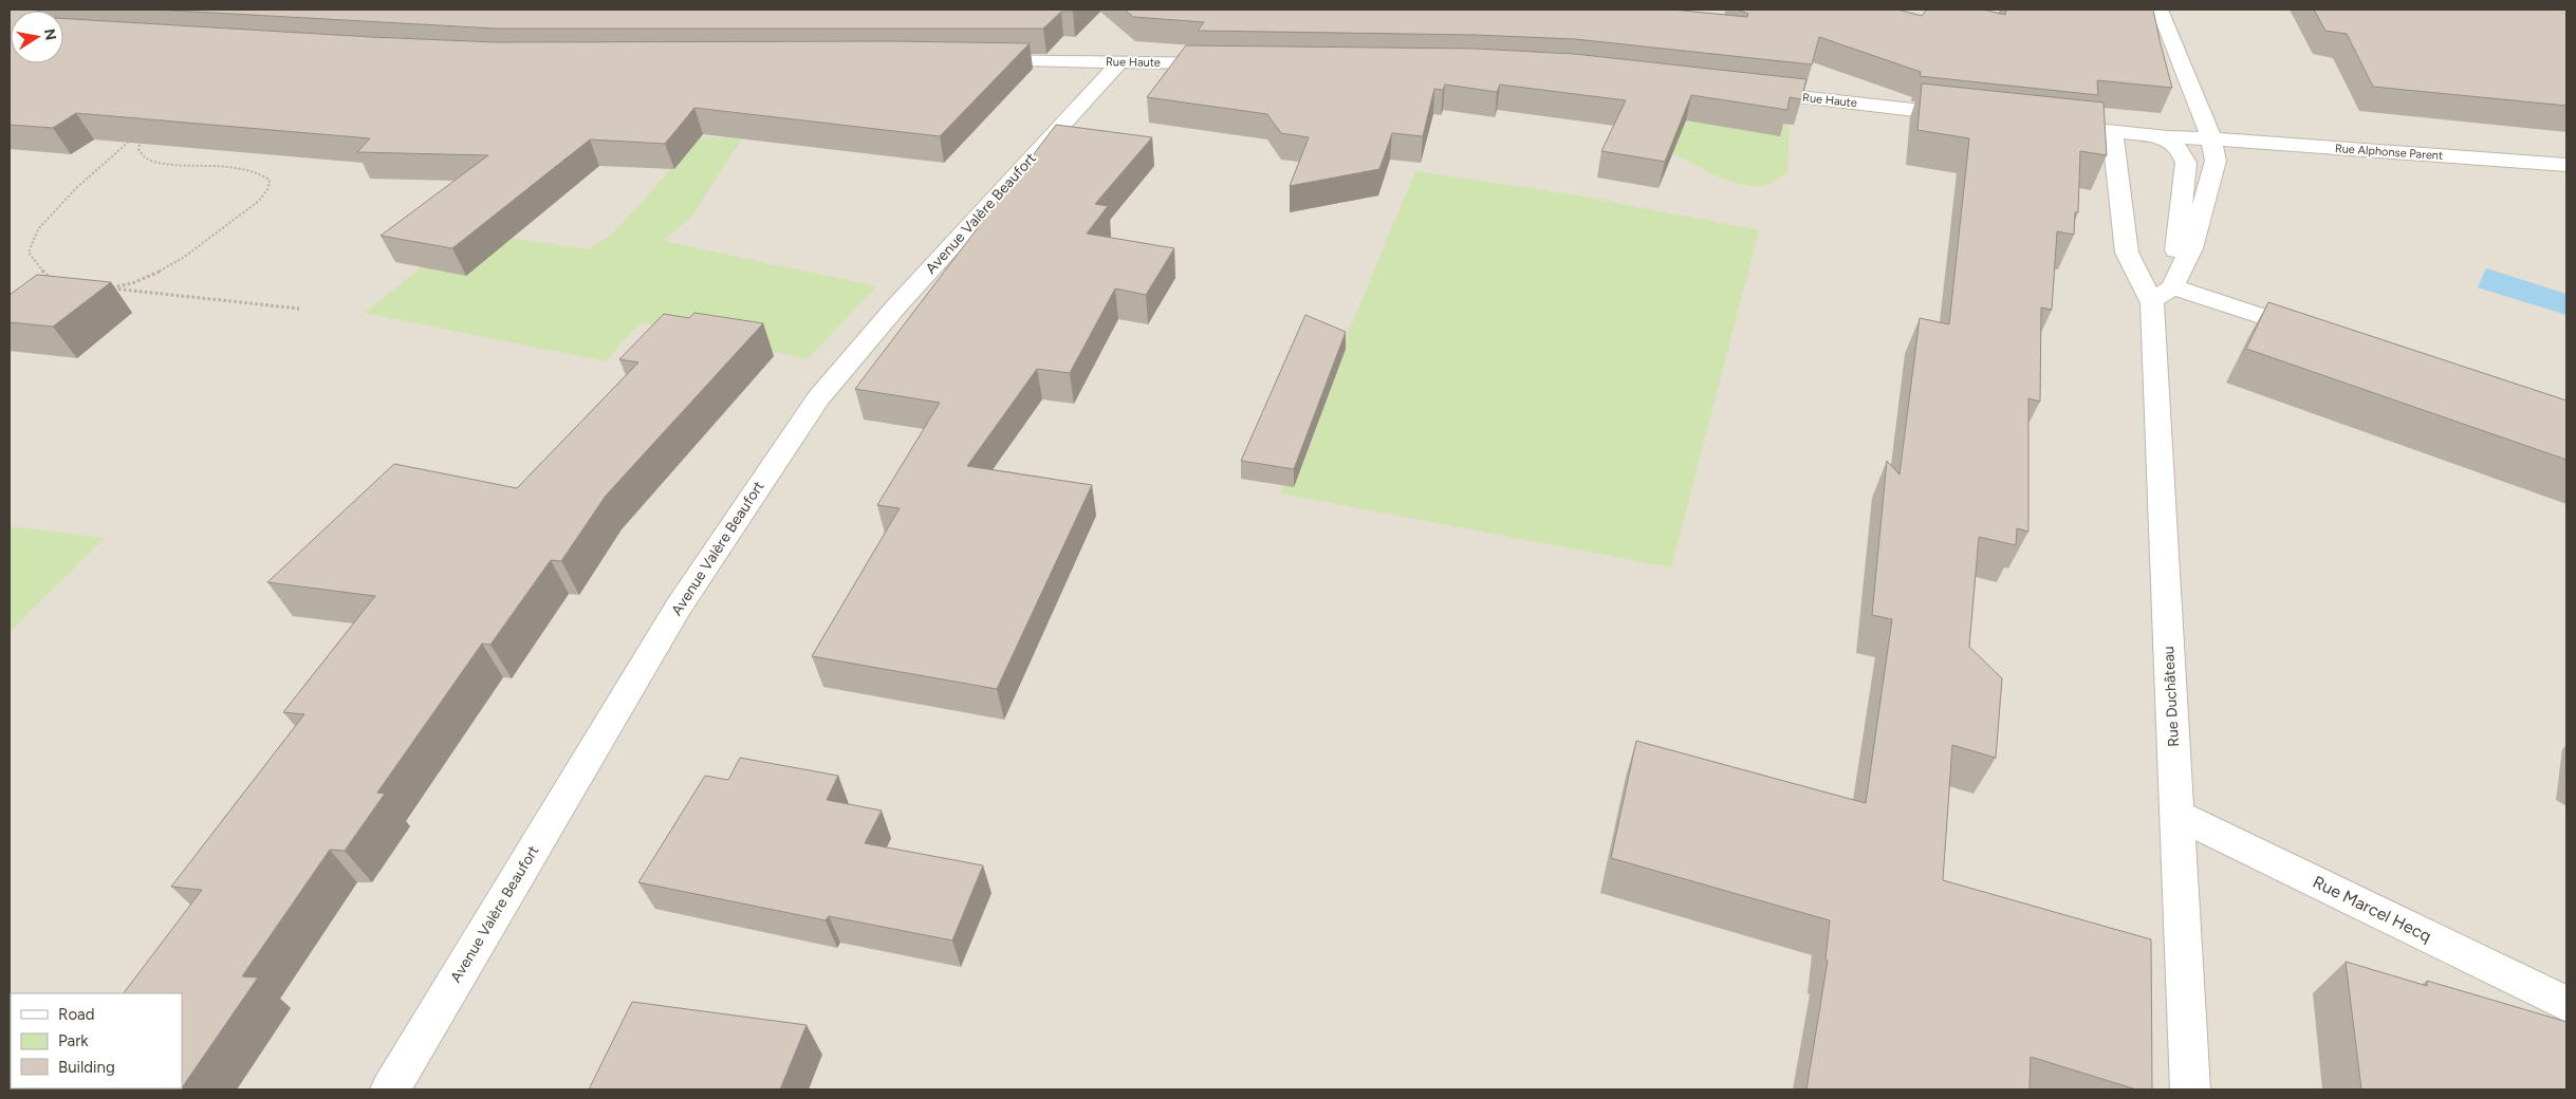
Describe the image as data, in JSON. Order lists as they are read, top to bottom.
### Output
{
  "streets": {
    "street": [
      "Rue Haute",
      "Rue Alphonse Parent",
      "Avenue Valère Beaufort",
      "Rue Duchâteau",
      "Rue Marcel Hecq"
    ]
  },
  "crossings": [
    ["Rue Haute", "Avenue Valère Beaufort"],
    ["Rue Duchâteau", "Rue Marcel Hecq"]
  ],
  "legend": ["Road", "Park", "Building"],
  "north": "right"
}
